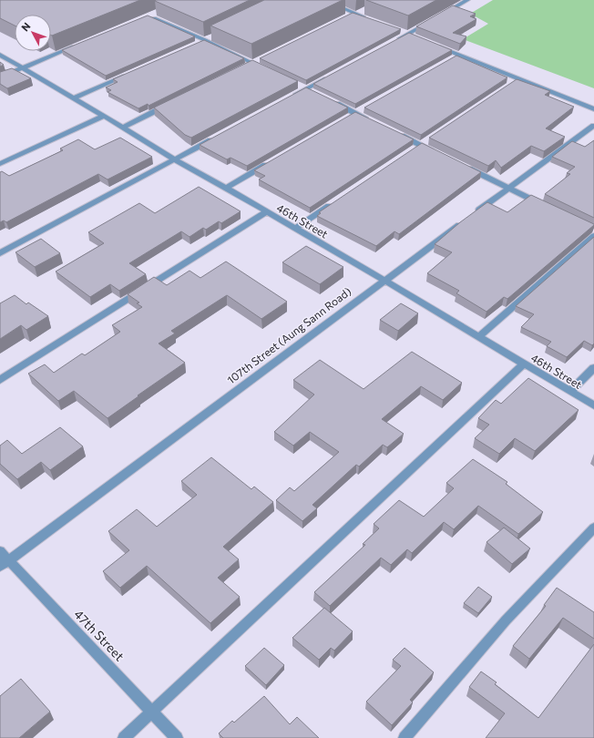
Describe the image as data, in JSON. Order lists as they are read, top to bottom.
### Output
{
  "streets": {
    "street": ["46th Street", "107th Street (Aung Sann Road)", "47th Street"]
  },
  "crossings": [
    ["46th Street", "107th Street (Aung Sann Road)"],
    ["107th Street (Aung Sann Road)", "47th Street"]
  ],
  "north": "top left"
}
